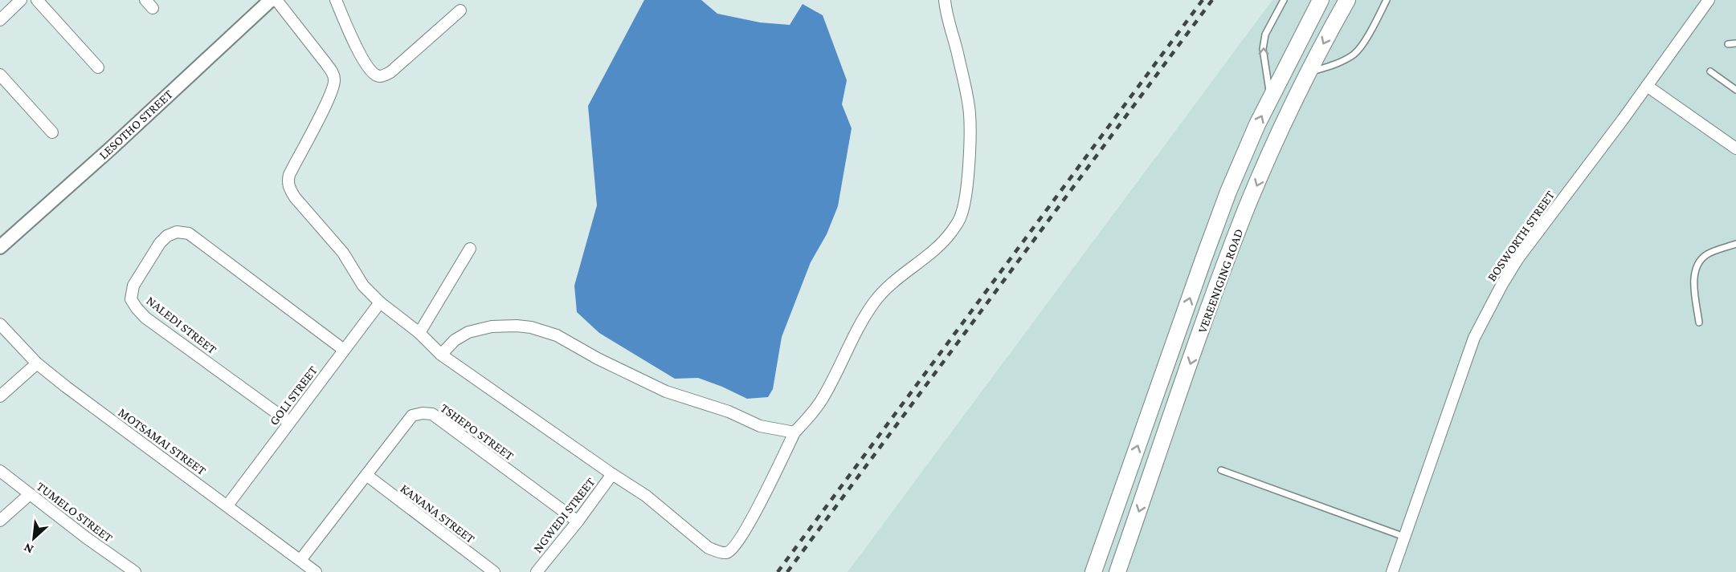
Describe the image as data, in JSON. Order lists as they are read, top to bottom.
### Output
{
  "streets": {
    "main road": ["VEREENIGING ROAD"],
    "street": [
      "LESOTHO STREET",
      "BOSWORTH STREET",
      "NALEDI STREET",
      "GOLI STREET",
      "TSHEPO STREET",
      "MOTSAMAI STREET",
      "TUMELO STREET",
      "KANANA STREET",
      "NGWEDI STREET"
    ]
  },
  "crossings": [
    ["NALEDI STREET", "GOLI STREET"],
    ["GOLI STREET", "MOTSAMAI STREET"],
    ["TSHEPO STREET", "MOTSAMAI STREET"],
    ["TSHEPO STREET", "KANANA STREET"],
    ["TSHEPO STREET", "NGWEDI STREET"]
  ],
  "north": "bottom left"
}
